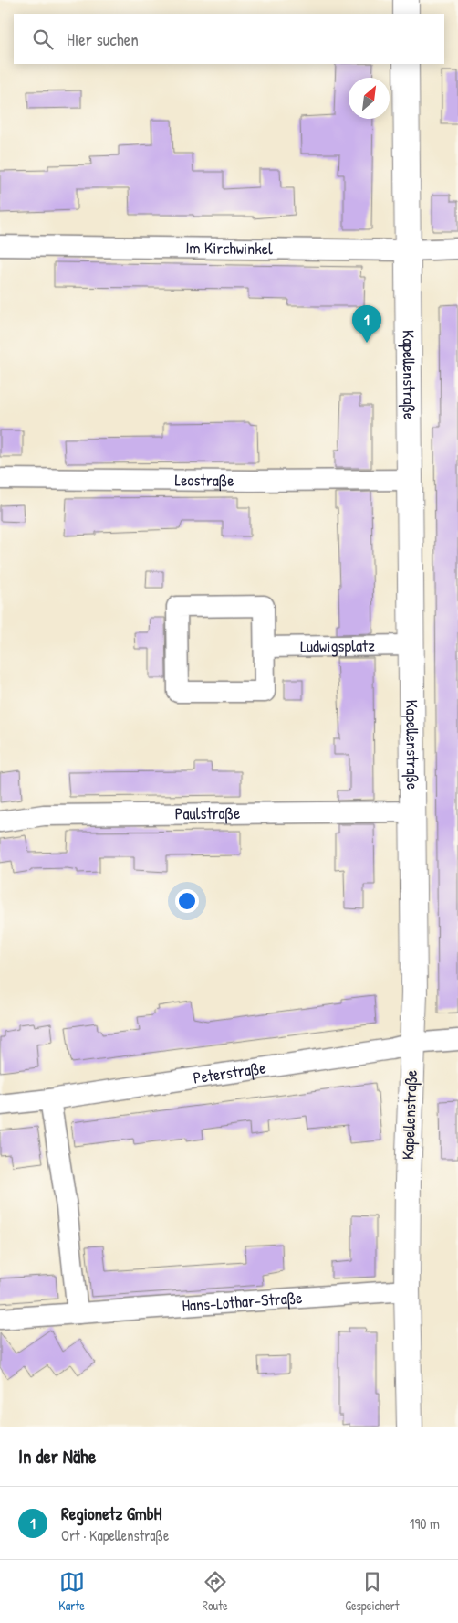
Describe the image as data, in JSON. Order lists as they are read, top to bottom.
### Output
{
  "streets": {
    "street": [
      "Im Kirchwinkel",
      "Kapellenstraße",
      "Leostraße",
      "Ludwigsplatz",
      "Paulstraße",
      "Peterstraße",
      "Hans-Lothar-Straße"
    ]
  },
  "crossings": [
    ["Im Kirchwinkel", "Kapellenstraße"],
    ["Kapellenstraße", "Leostraße"],
    ["Kapellenstraße", "Ludwigsplatz"],
    ["Kapellenstraße", "Paulstraße"],
    ["Kapellenstraße", "Peterstraße"],
    ["Kapellenstraße", "Hans-Lothar-Straße"]
  ],
  "north": "top right",
  "page": {
    "search": "Hier suchen",
    "pins": "1",
    "heading": "In der Nähe",
    "list": [
      {
        "mark": "1",
        "name": "Regionetz GmbH",
        "note": "Ort · Kapellenstraße",
        "value": "190 m"
      }
    ],
    "nav": ["Karte", "Route", "Gespeichert"]
  }
}
